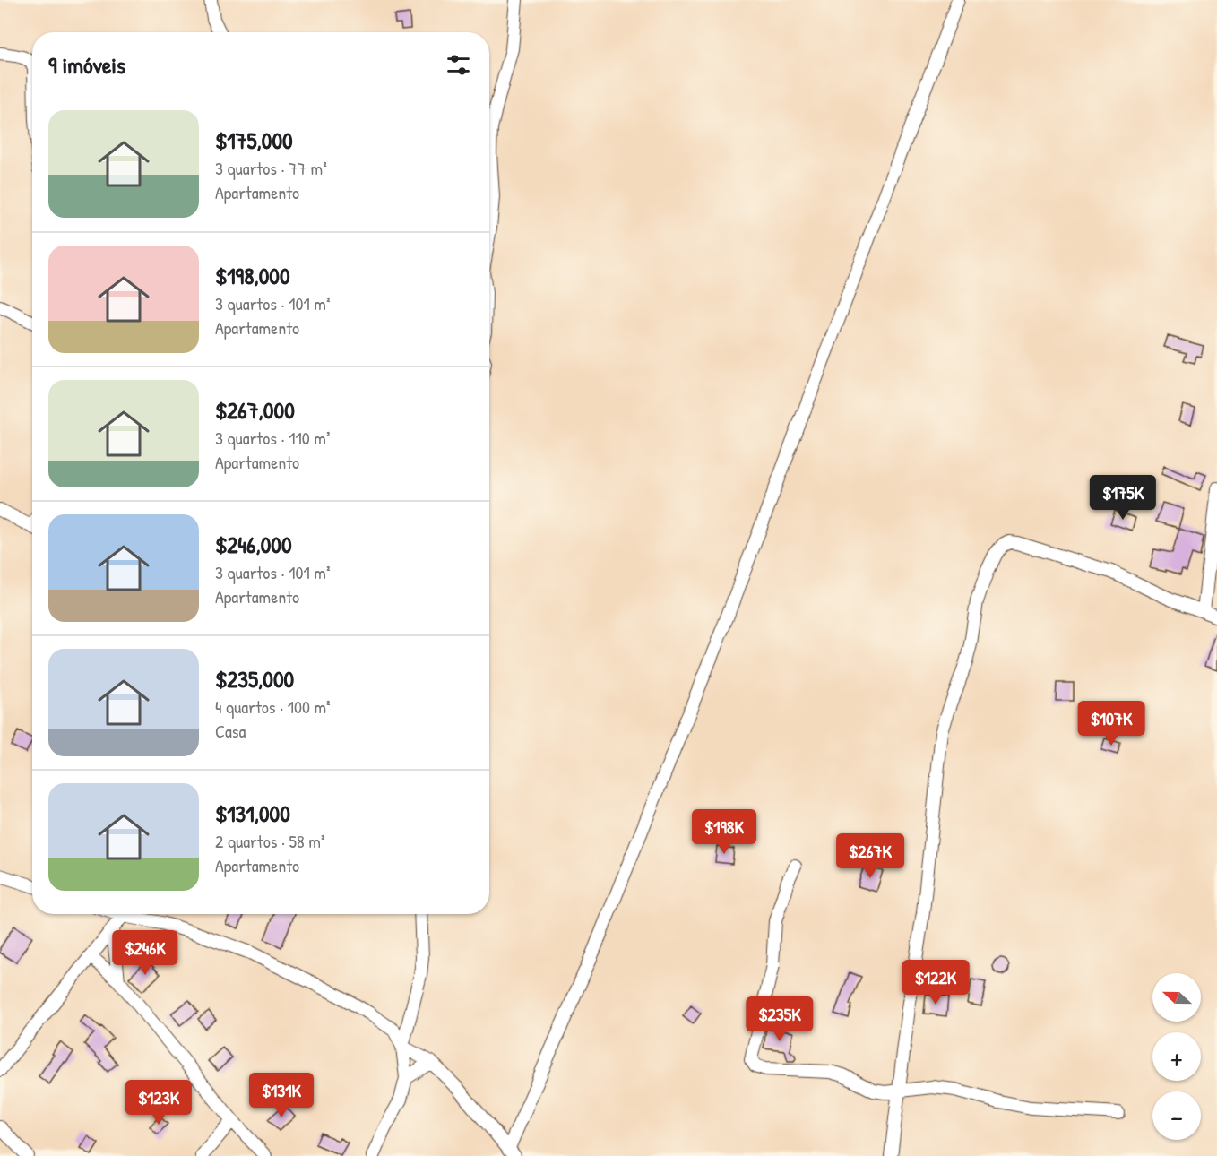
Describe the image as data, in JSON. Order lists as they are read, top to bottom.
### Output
{
  "north": "left",
  "page": {
    "heading": "9 imóveis",
    "list": [
      {
        "name": "$175,000",
        "note": "3 quartos · 77 m² · Apartamento"
      },
      {
        "name": "$198,000",
        "note": "3 quartos · 101 m² · Apartamento"
      },
      {
        "name": "$267,000",
        "note": "3 quartos · 110 m² · Apartamento"
      },
      {
        "name": "$246,000",
        "note": "3 quartos · 101 m² · Apartamento"
      },
      {
        "name": "$235,000",
        "note": "4 quartos · 100 m² · Casa"
      },
      {
        "name": "$131,000",
        "note": "2 quartos · 58 m² · Apartamento"
      }
    ],
    "price": [
      "$175K",
      "$107K",
      "$198K",
      "$267K",
      "$246K",
      "$122K",
      "$235K",
      "$131K",
      "$123K"
    ],
    "map_buttons": ["+", "−"]
  }
}
